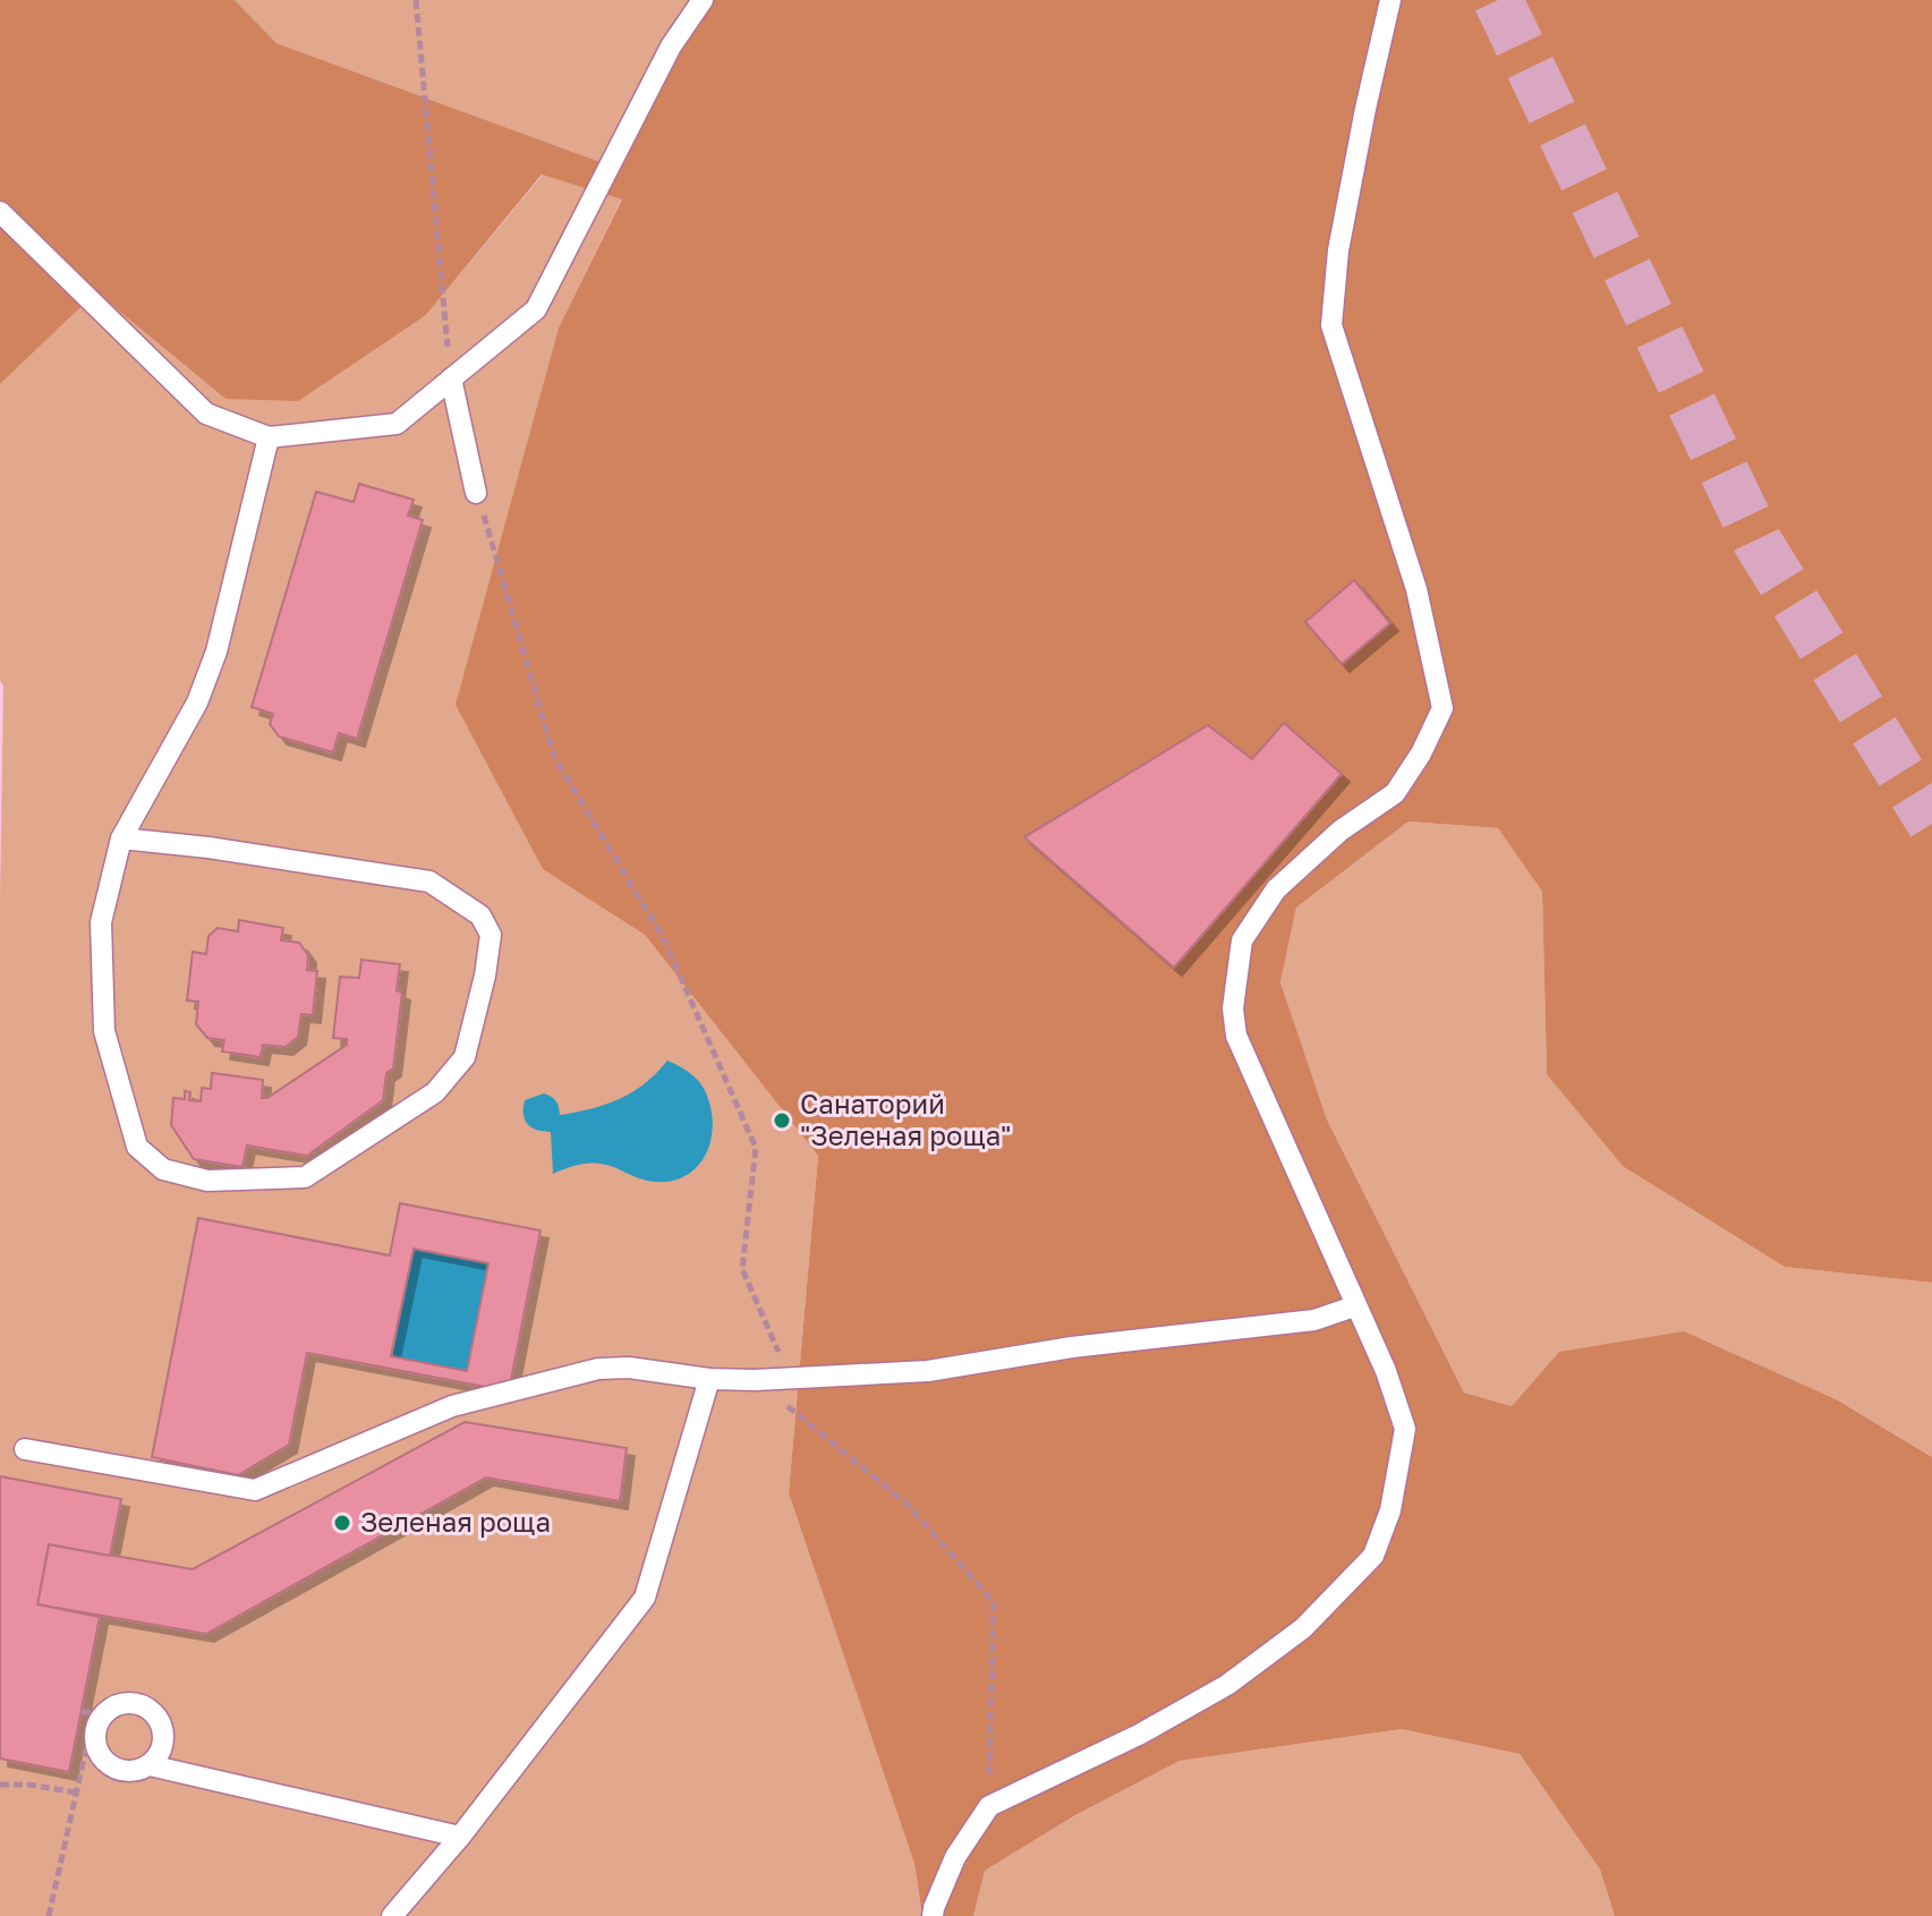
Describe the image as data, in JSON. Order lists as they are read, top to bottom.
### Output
{
  "places": ["Санаторий \"Зеленая роща\"", "Зеленая роща"]
}
